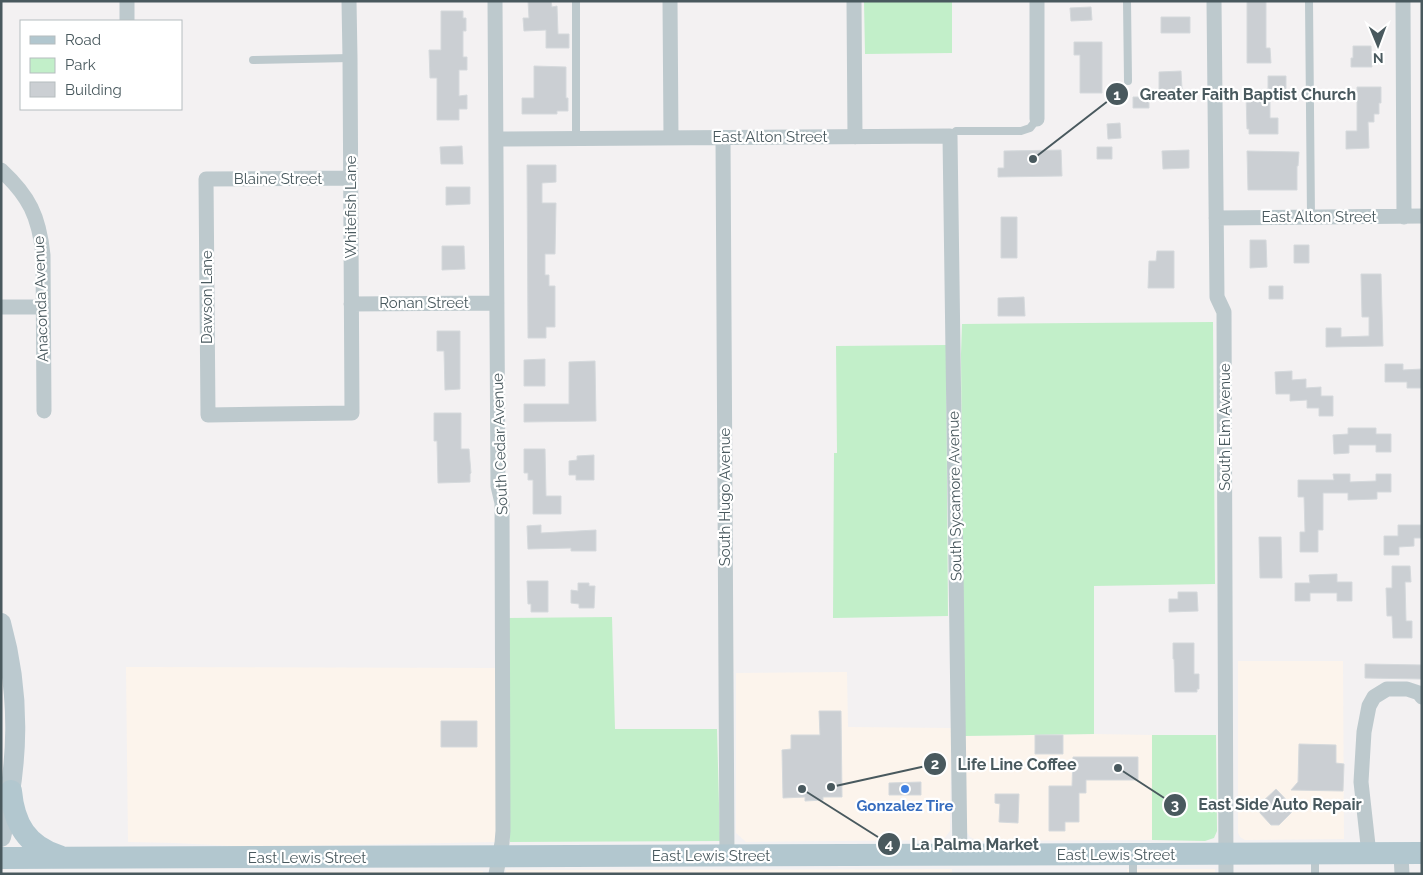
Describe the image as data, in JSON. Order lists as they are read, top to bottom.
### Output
{
  "streets": {
    "main road": ["East Lewis Street"],
    "street": [
      "East Alton Street",
      "Blaine Street",
      "Whitefish Lane",
      "Dawson Lane",
      "Anaconda Avenue",
      "Ronan Street",
      "South Elm Avenue",
      "South Cedar Avenue",
      "South Sycamore Avenue",
      "South Hugo Avenue"
    ]
  },
  "crossings": [
    ["East Alton Street", "South Elm Avenue"],
    ["East Alton Street", "South Cedar Avenue"],
    ["East Alton Street", "South Sycamore Avenue"],
    ["East Alton Street", "South Hugo Avenue"],
    ["Blaine Street", "Whitefish Lane"],
    ["Blaine Street", "Dawson Lane"],
    ["Whitefish Lane", "Dawson Lane"],
    ["Whitefish Lane", "Ronan Street"],
    ["Ronan Street", "South Cedar Avenue"],
    ["South Elm Avenue", "East Lewis Street"],
    ["South Cedar Avenue", "East Lewis Street"],
    ["South Sycamore Avenue", "East Lewis Street"],
    ["South Hugo Avenue", "East Lewis Street"]
  ],
  "places": [
    "Greater Faith Baptist Church",
    "East Side Auto Repair",
    "Life Line Coffee",
    "La Palma Market",
    "Gonzalez Tire"
  ],
  "legend": ["Road", "Park", "Building"],
  "north": "bottom"
}
